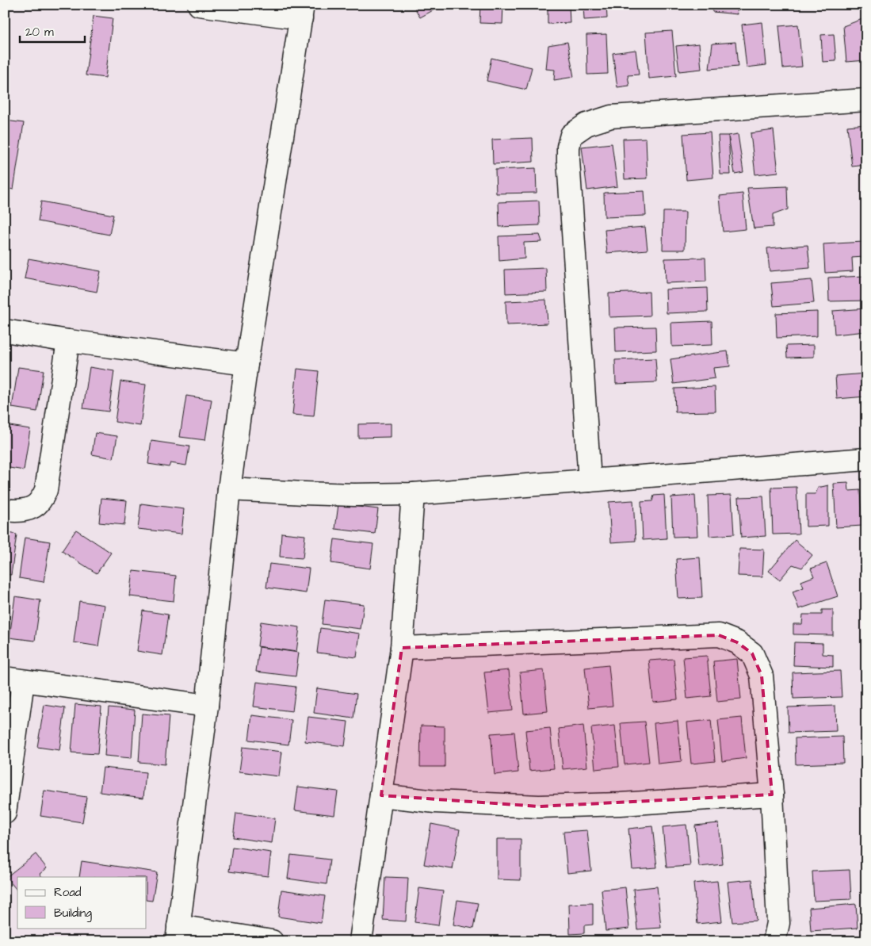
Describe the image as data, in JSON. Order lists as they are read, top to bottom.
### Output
{
  "legend": ["Road", "Building"],
  "scale_bar": "20 m"
}
